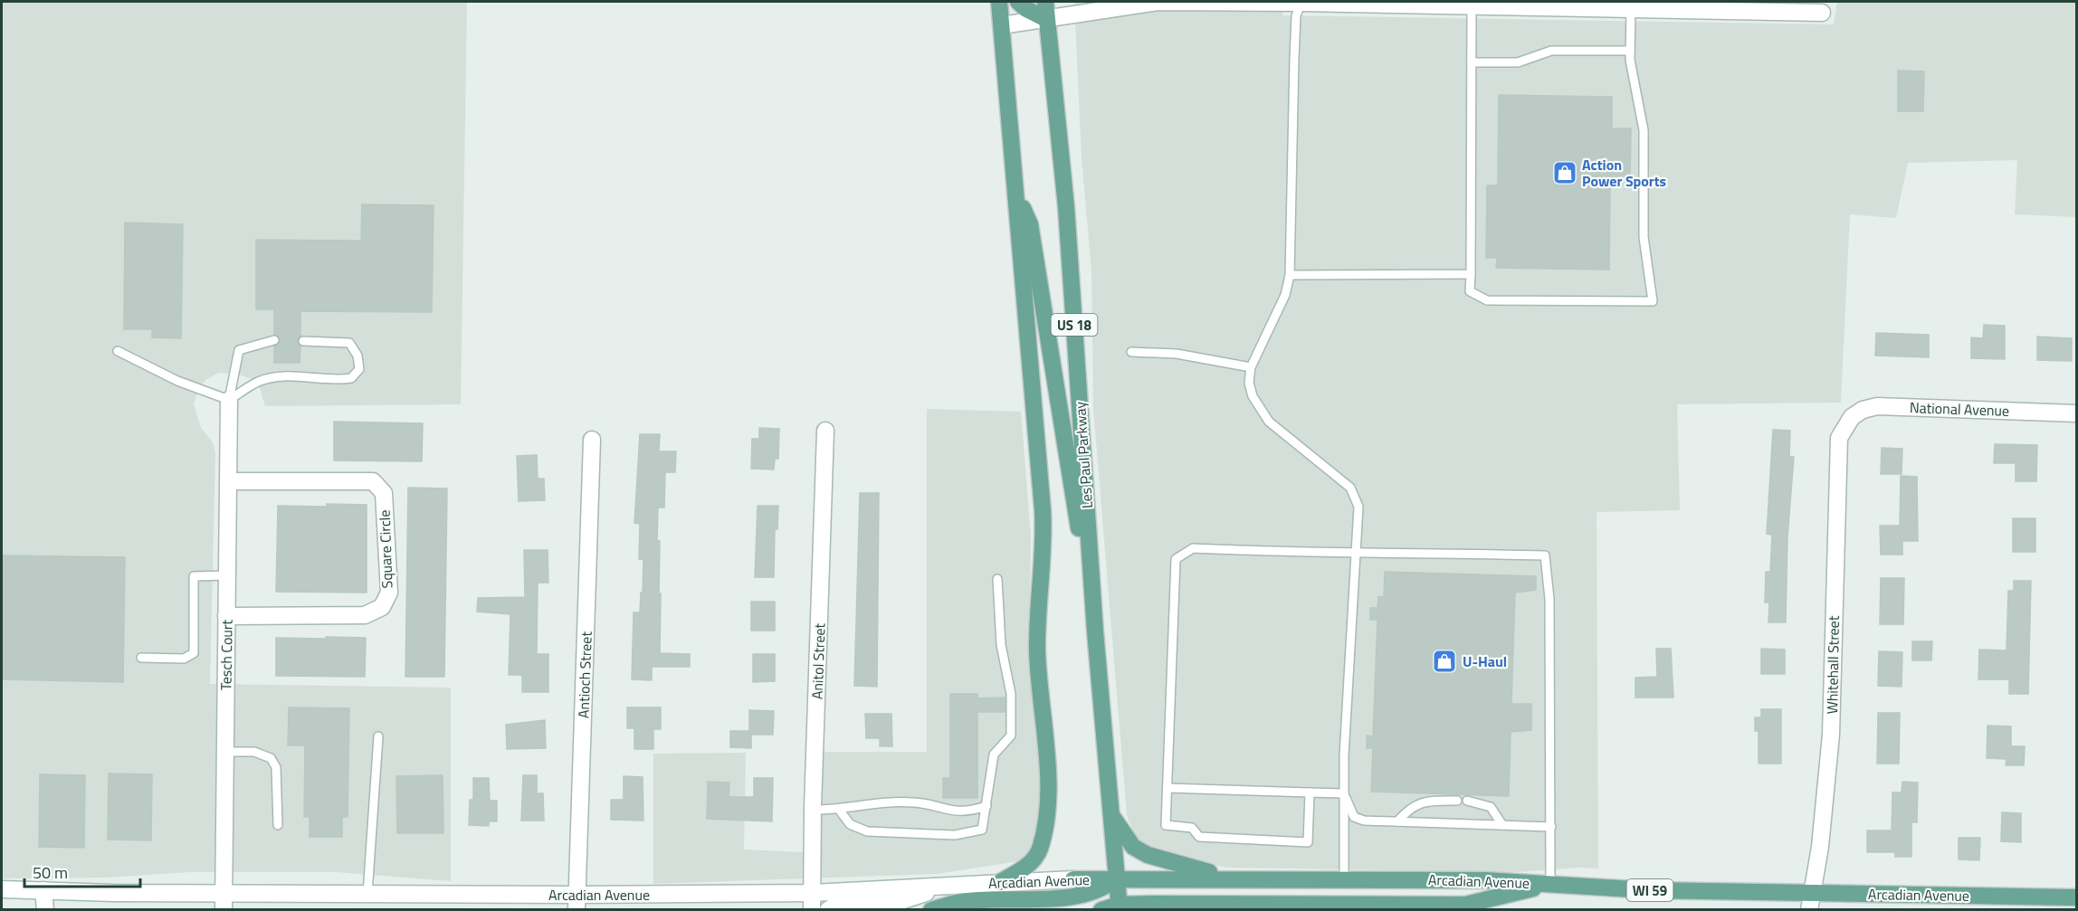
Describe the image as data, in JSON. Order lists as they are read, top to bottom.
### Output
{
  "streets": {
    "main road": [
      "US 18",
      "Les Paul Parkway",
      "Arcadian Avenue",
      "WI 59"
    ],
    "street": [
      "National Avenue",
      "Square Circle",
      "Tesch Court",
      "Anitol Street",
      "Whitehall Street",
      "Antioch Street"
    ]
  },
  "crossings": [
    ["US 18", "Arcadian Avenue"],
    ["National Avenue", "Whitehall Street"],
    ["Les Paul Parkway", "Arcadian Avenue"],
    ["Les Paul Parkway", "WI 59"],
    ["Square Circle", "Tesch Court"],
    ["Tesch Court", "Arcadian Avenue"],
    ["Anitol Street", "Arcadian Avenue"],
    ["Whitehall Street", "Arcadian Avenue"],
    ["Antioch Street", "Arcadian Avenue"],
    ["Arcadian Avenue", "WI 59"]
  ],
  "places": {
    "shop": ["Action Power Sports", "U-Haul"]
  },
  "scale_bar": "50 m"
}
